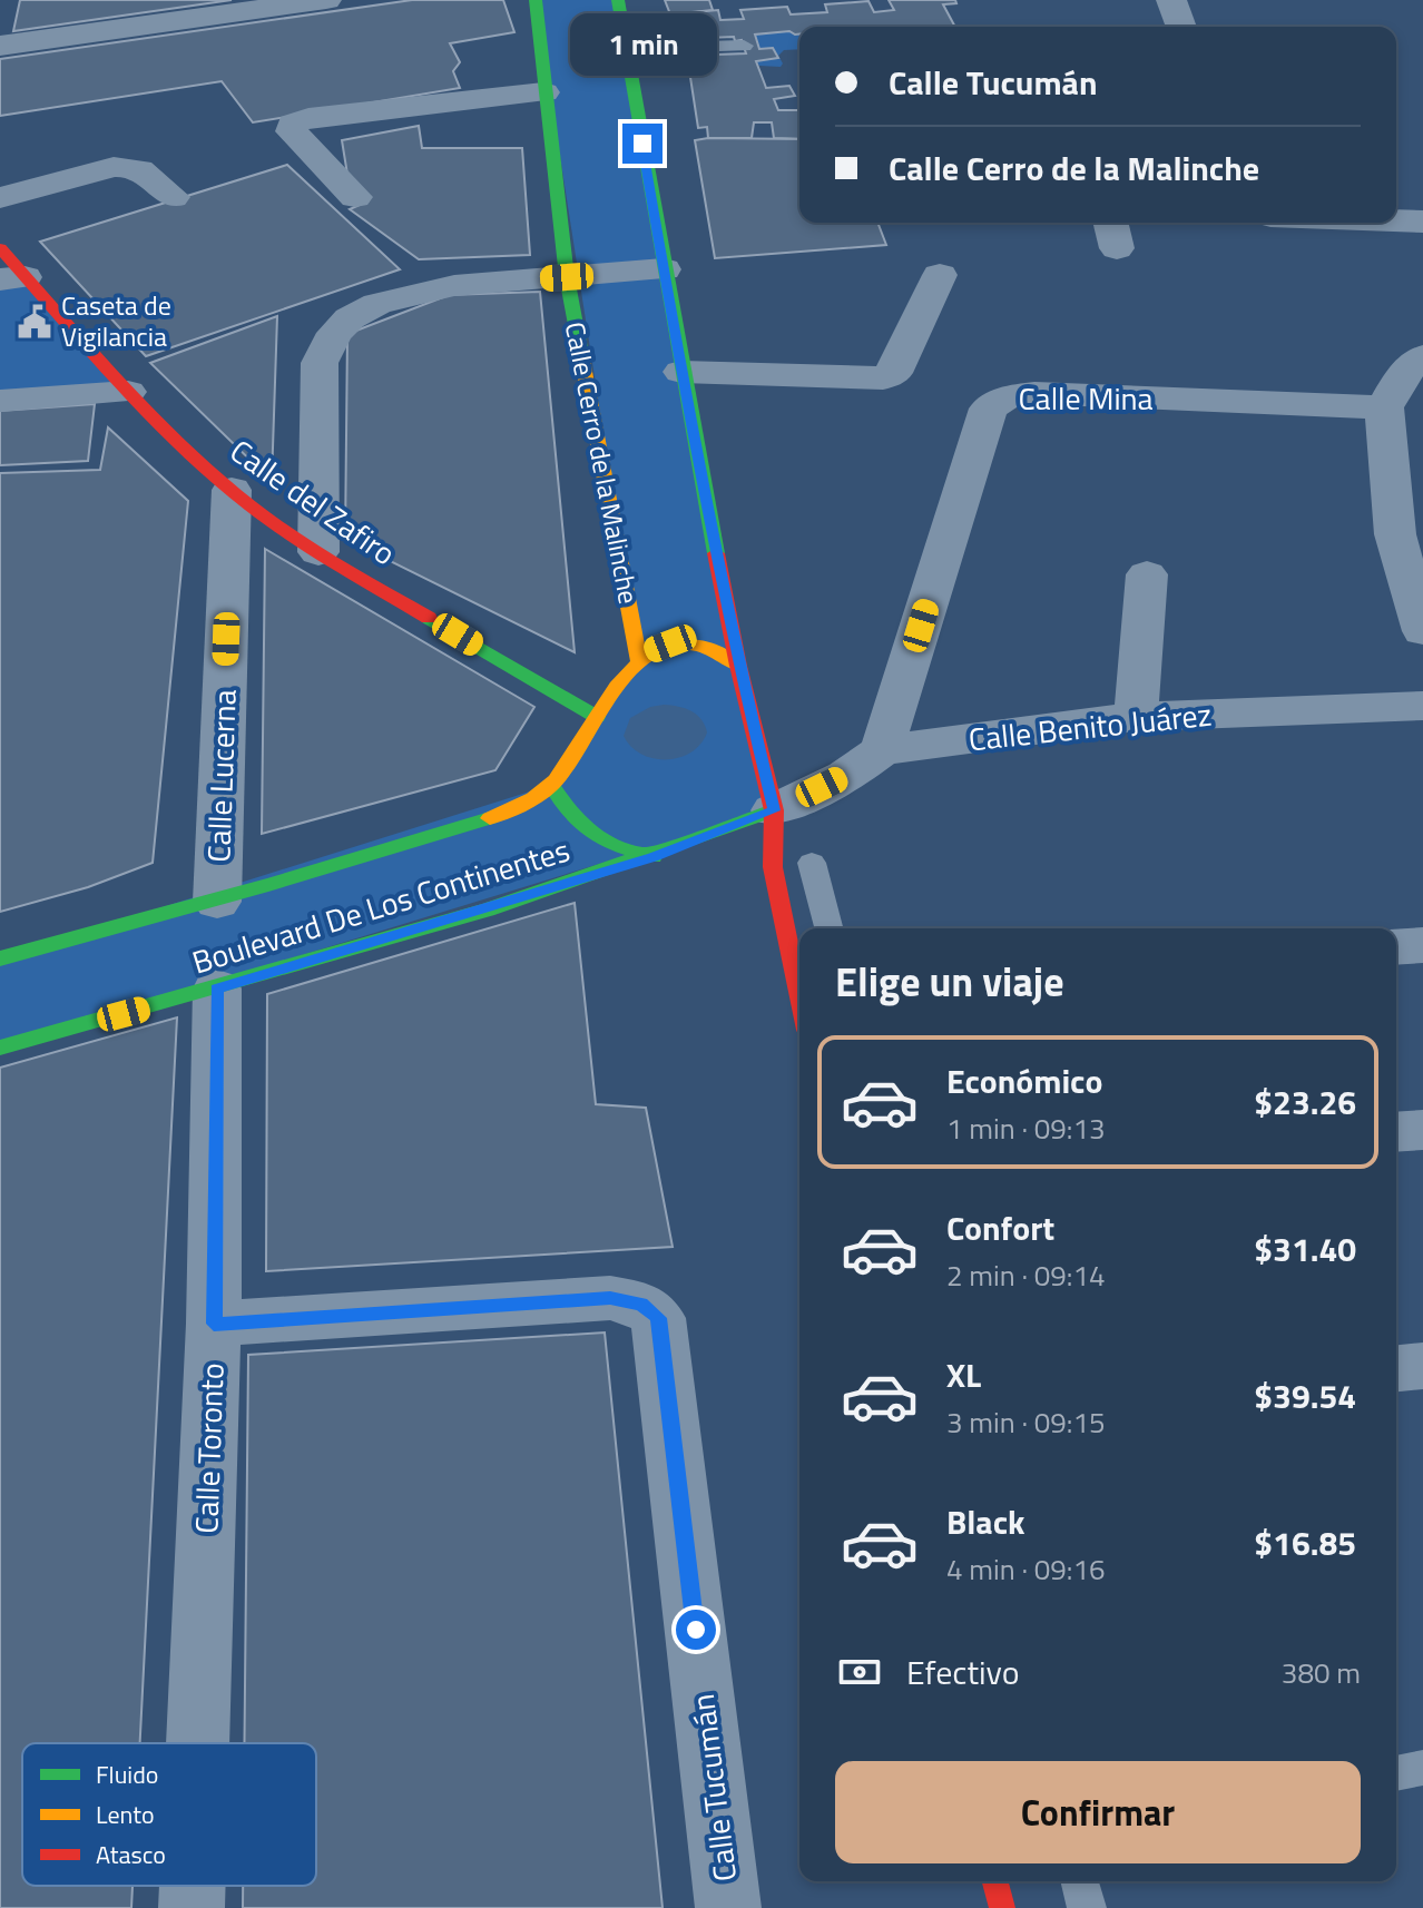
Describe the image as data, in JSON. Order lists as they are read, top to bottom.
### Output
{
  "streets": {
    "street": [
      "Calle Mina",
      "Calle Cerro de la Malinche",
      "Calle del Zafiro",
      "Calle Benito Juárez",
      "Calle Lucerna",
      "Boulevard De Los Continentes",
      "Calle Toronto",
      "Calle Tucumán"
    ]
  },
  "crossings": [
    ["Calle Mina", "Calle Benito Juárez"],
    ["Calle Cerro de la Malinche", "Calle del Zafiro"],
    ["Calle Cerro de la Malinche", "Calle Benito Juárez"],
    ["Calle Cerro de la Malinche", "Boulevard De Los Continentes"],
    ["Calle del Zafiro", "Calle Benito Juárez"],
    ["Calle del Zafiro", "Calle Lucerna"],
    ["Calle del Zafiro", "Boulevard De Los Continentes"],
    ["Calle Benito Juárez", "Boulevard De Los Continentes"],
    ["Calle Lucerna", "Boulevard De Los Continentes"],
    ["Boulevard De Los Continentes", "Calle Toronto"],
    ["Calle Toronto", "Calle Tucumán"]
  ],
  "places": {
    "public building": ["Caseta de Vigilancia"]
  },
  "legend": ["Fluido", "Lento", "Atasco"],
  "page": {
    "bubble": "1 min",
    "banner": ["Calle Tucumán", "Calle Cerro de la Malinche"],
    "heading": "Elige un viaje",
    "list": [
      {
        "name": "Económico",
        "note": "1 min · 09:13",
        "value": "$23.26"
      },
      {
        "name": "Confort",
        "note": "2 min · 09:14",
        "value": "$31.40"
      },
      {
        "name": "XL",
        "note": "3 min · 09:15",
        "value": "$39.54"
      },
      {
        "name": "Black",
        "note": "4 min · 09:16",
        "value": "$16.85"
      }
    ],
    "pay": ["Efectivo", "380 m"],
    "buttons": "Confirmar"
  }
}
